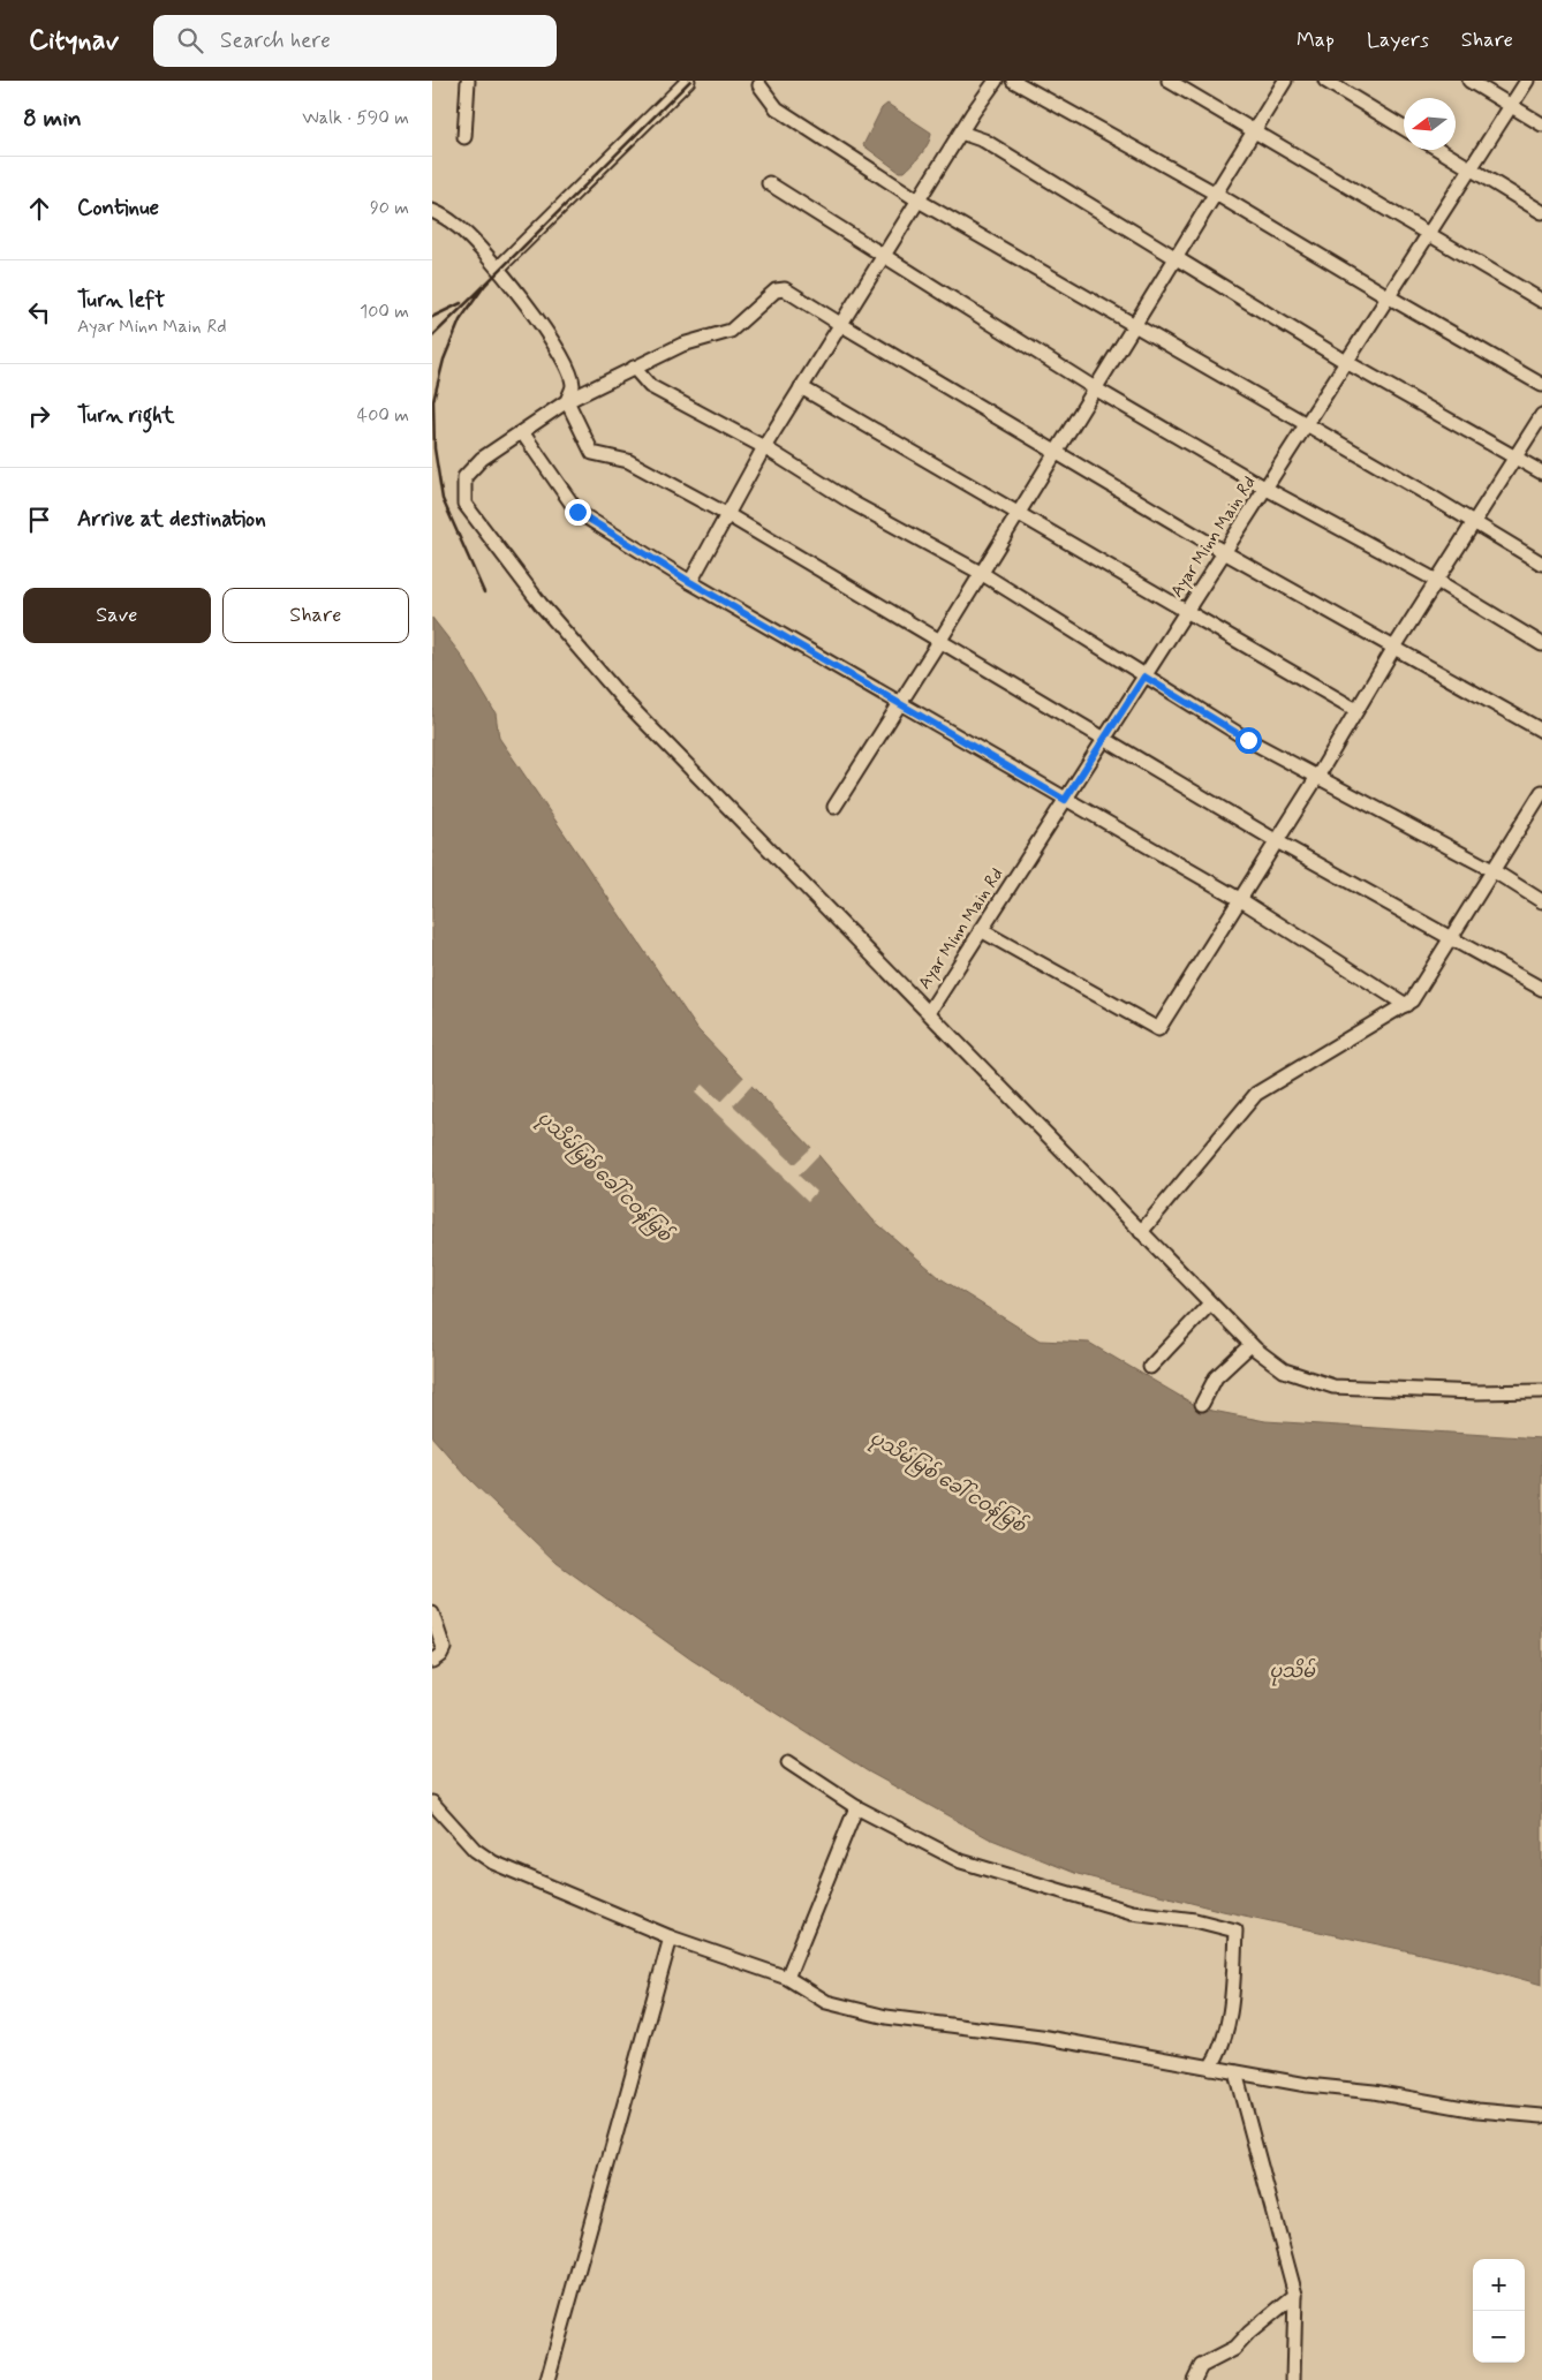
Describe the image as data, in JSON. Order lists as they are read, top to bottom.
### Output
{
  "streets": {
    "street": ["Ayar Minn Main Rd"]
  },
  "water": ["ပုသိမ်မြစ် ခေါ် ငဝန်မြစ်", "ပုသိမ်"],
  "north": "left",
  "page": {
    "header": "Citynav",
    "search": "Search here",
    "nav": ["Map", "Layers", "Share"],
    "heading": ["8 min", "Walk · 590 m"],
    "list": [
      ["Continue", "90 m"],
      ["Turn left", "Ayar Minn Main Rd", "100 m"],
      ["Turn right", "400 m"],
      "Arrive at destination"
    ],
    "buttons": ["Save", "Share"],
    "map_buttons": ["+", "−"]
  }
}
